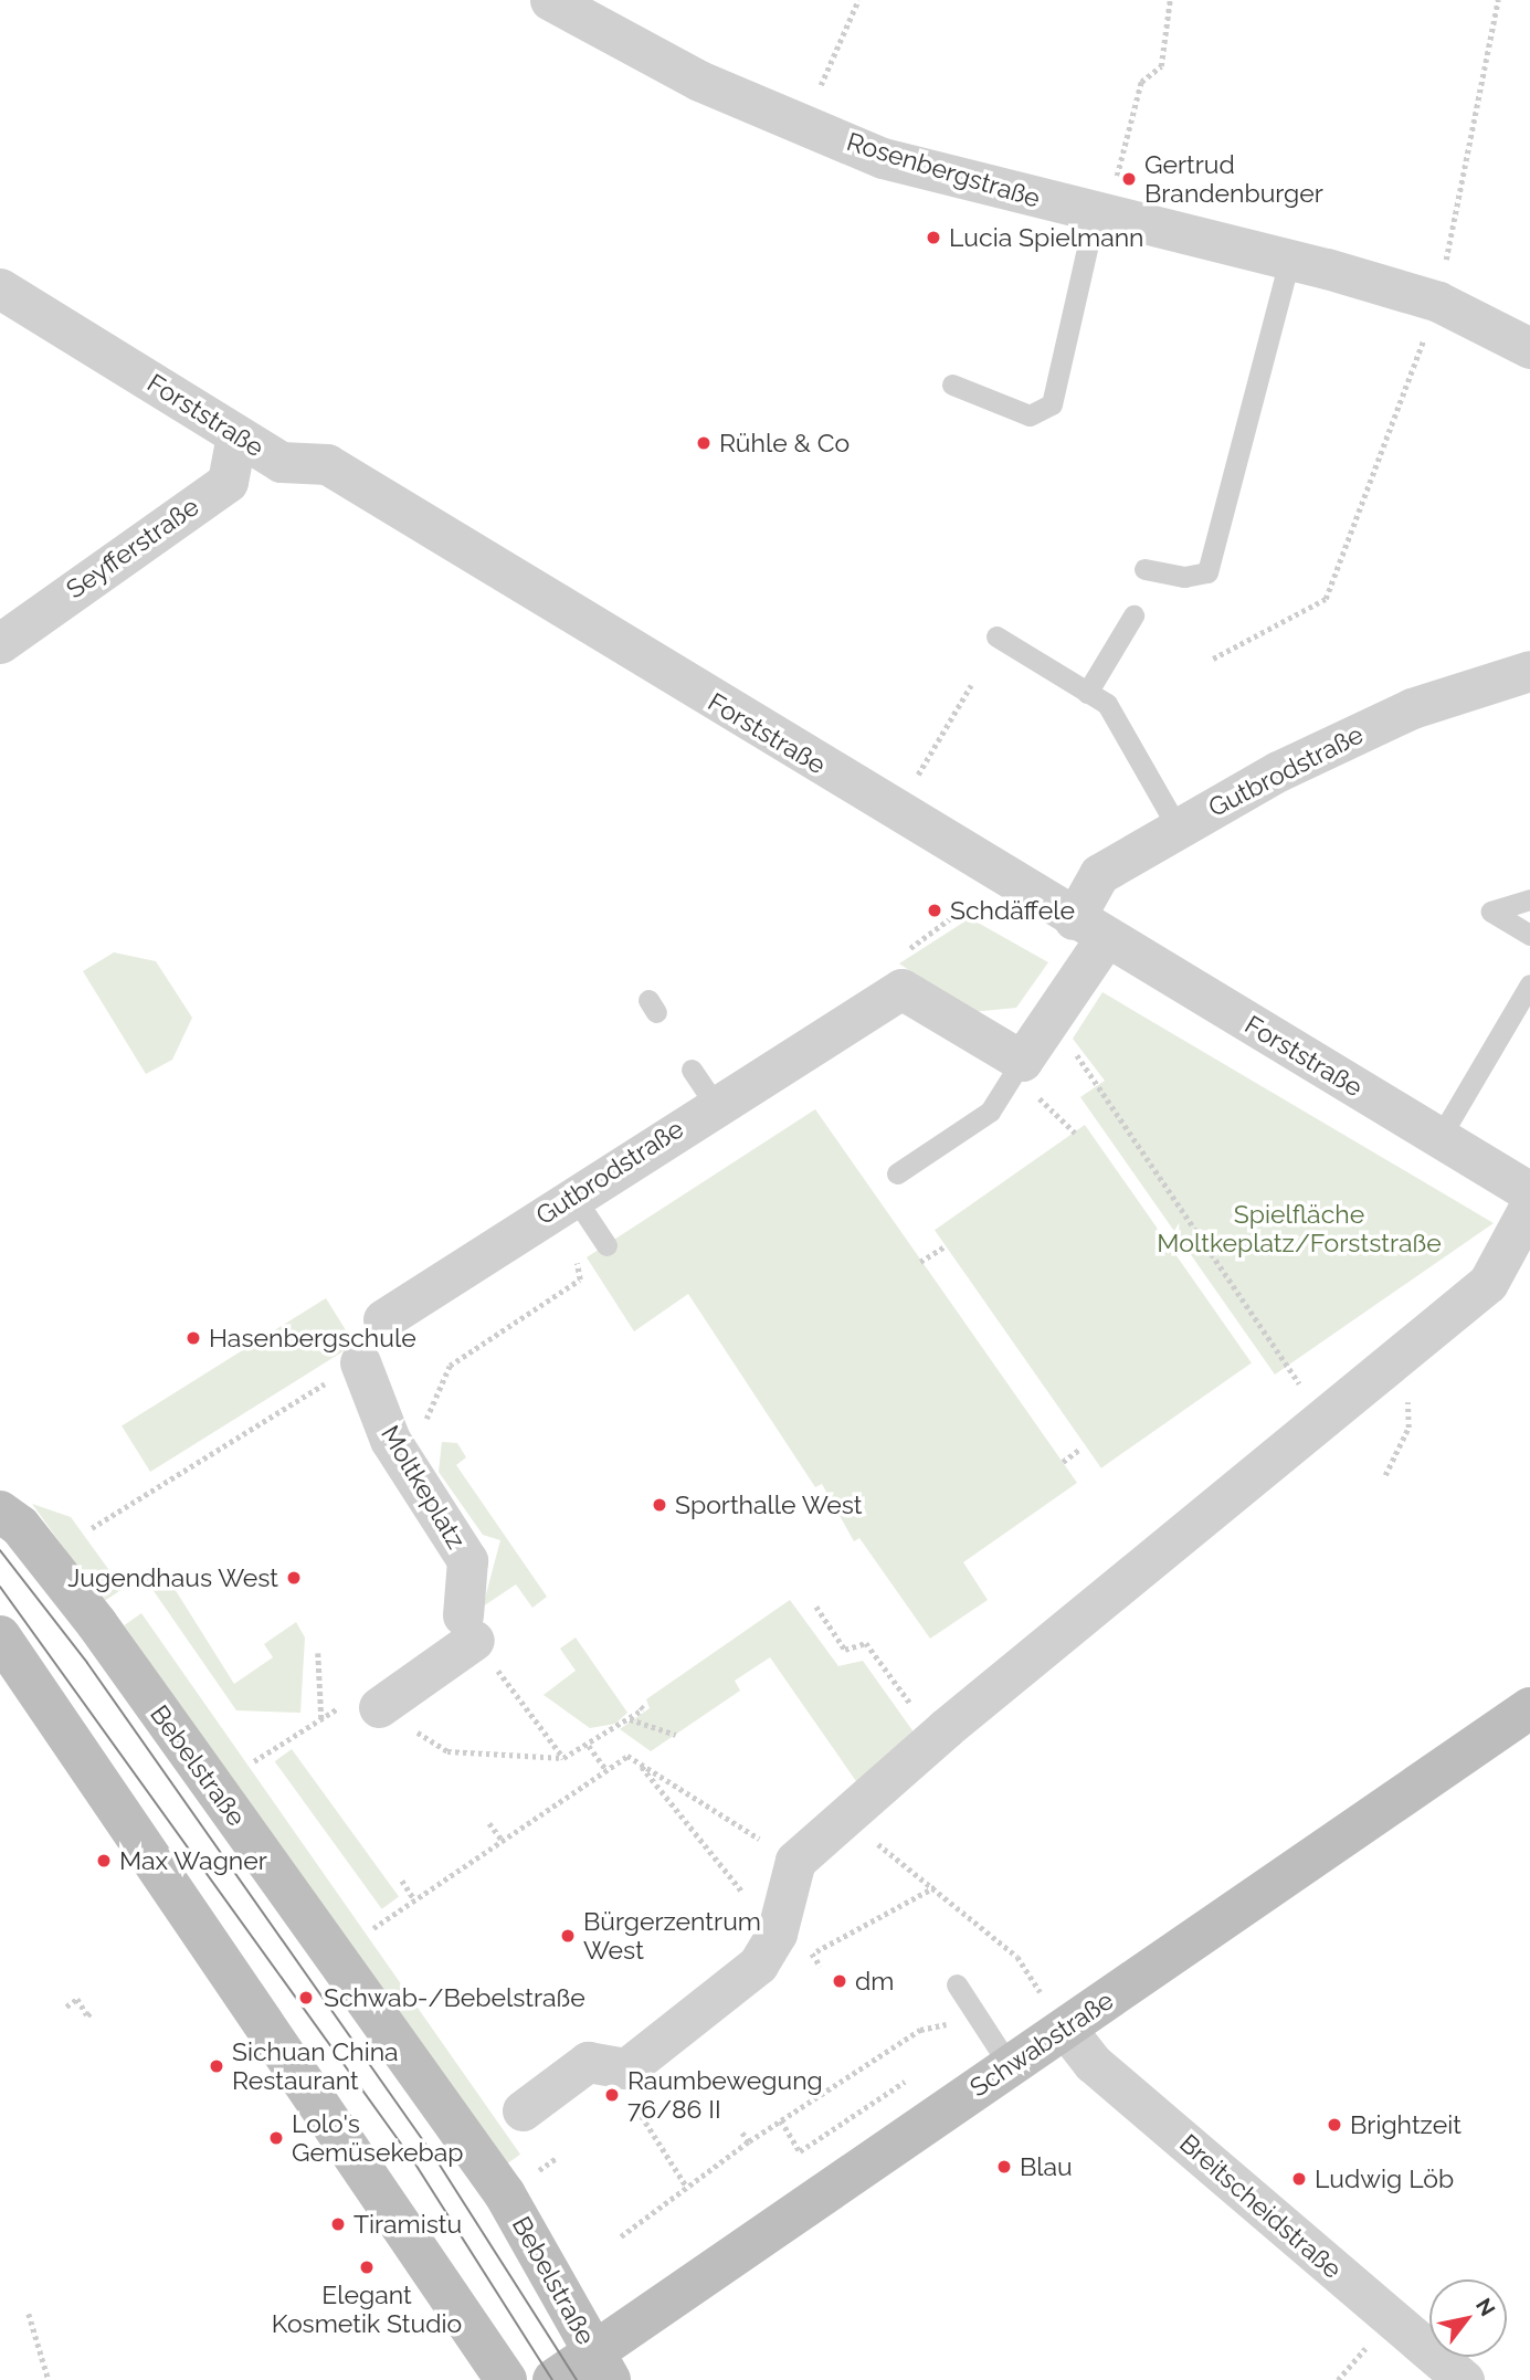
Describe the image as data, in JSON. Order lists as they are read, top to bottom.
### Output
{
  "streets": {
    "street": [
      "Rosenbergstraße",
      "Forststraße",
      "Seyfferstraße",
      "Gutbrodstraße",
      "Moltkeplatz",
      "Bebelstraße",
      "Schwabstraße",
      "Breitscheidstraße"
    ]
  },
  "crossings": [
    ["Forststraße", "Seyfferstraße"],
    ["Forststraße", "Gutbrodstraße"],
    ["Bebelstraße", "Schwabstraße"],
    ["Schwabstraße", "Breitscheidstraße"]
  ],
  "parks": ["Spielfläche Moltkeplatz/Forststraße"],
  "places": [
    "Gertrud Brandenburger",
    "Lucia Spielmann",
    "Rühle & Co",
    "Schdäffele",
    "Hasenbergschule",
    "Sporthalle West",
    "Jugendhaus West",
    "Max Wagner",
    "Bürgerzentrum West",
    "dm",
    "Schwab-/Bebelstraße",
    "Sichuan China Restaurant",
    "Raumbewegung 76/86 II",
    "Brightzeit",
    "Lolo's Gemüsekebap",
    "Blau",
    "Ludwig Löb",
    "Tiramistu",
    "Elegant Kosmetik Studio"
  ],
  "north": "top right"
}
